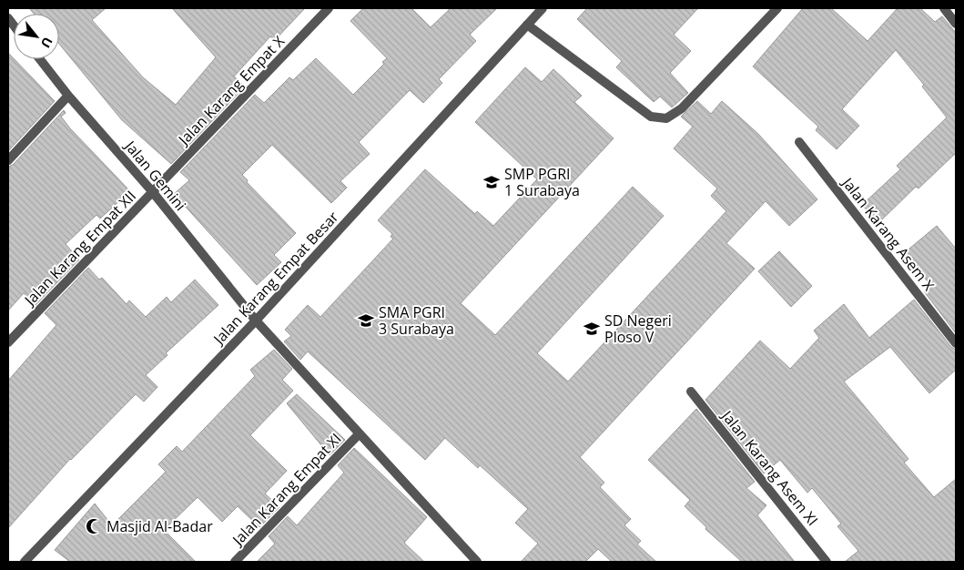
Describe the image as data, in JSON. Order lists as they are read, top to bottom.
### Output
{
  "streets": {
    "street": [
      "Jalan Karang Empat X",
      "Jalan Gemini",
      "Jalan Karang Asem X",
      "Jalan Karang Empat XII",
      "Jalan Karang Empat Besar",
      "Jalan Karang Asem XI",
      "Jalan Karang Empat XI"
    ]
  },
  "crossings": [
    ["Jalan Karang Empat X", "Jalan Gemini"],
    ["Jalan Karang Empat X", "Jalan Karang Empat XII"],
    ["Jalan Gemini", "Jalan Karang Empat XII"],
    ["Jalan Gemini", "Jalan Karang Empat Besar"],
    ["Jalan Gemini", "Jalan Karang Empat XI"],
    ["Jalan Karang Empat Besar", "Jalan Karang Empat XI"]
  ],
  "places": {
    "school or university": ["SMP PGRI 1 Surabaya", "SMA PGRI 3 Surabaya", "SD Negeri Ploso V"],
    "mosque": ["Masjid Al-Badar"]
  },
  "north": "bottom right"
}
